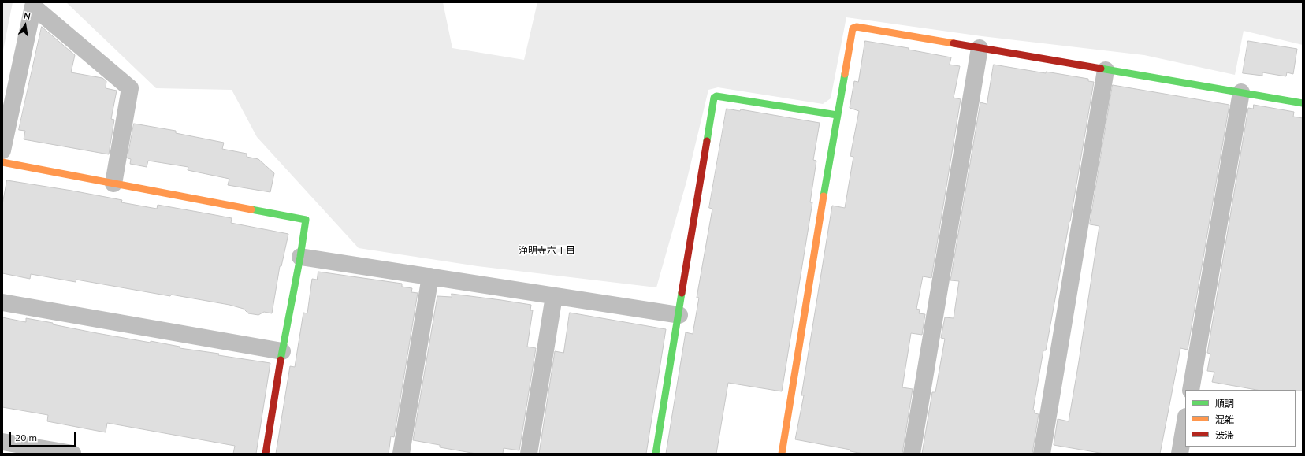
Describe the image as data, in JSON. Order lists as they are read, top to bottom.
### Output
{
  "districts": ["浄明寺六丁目"],
  "legend": ["順調", "混雑", "渋滞"],
  "scale_bar": "20 m",
  "north": "top"
}
